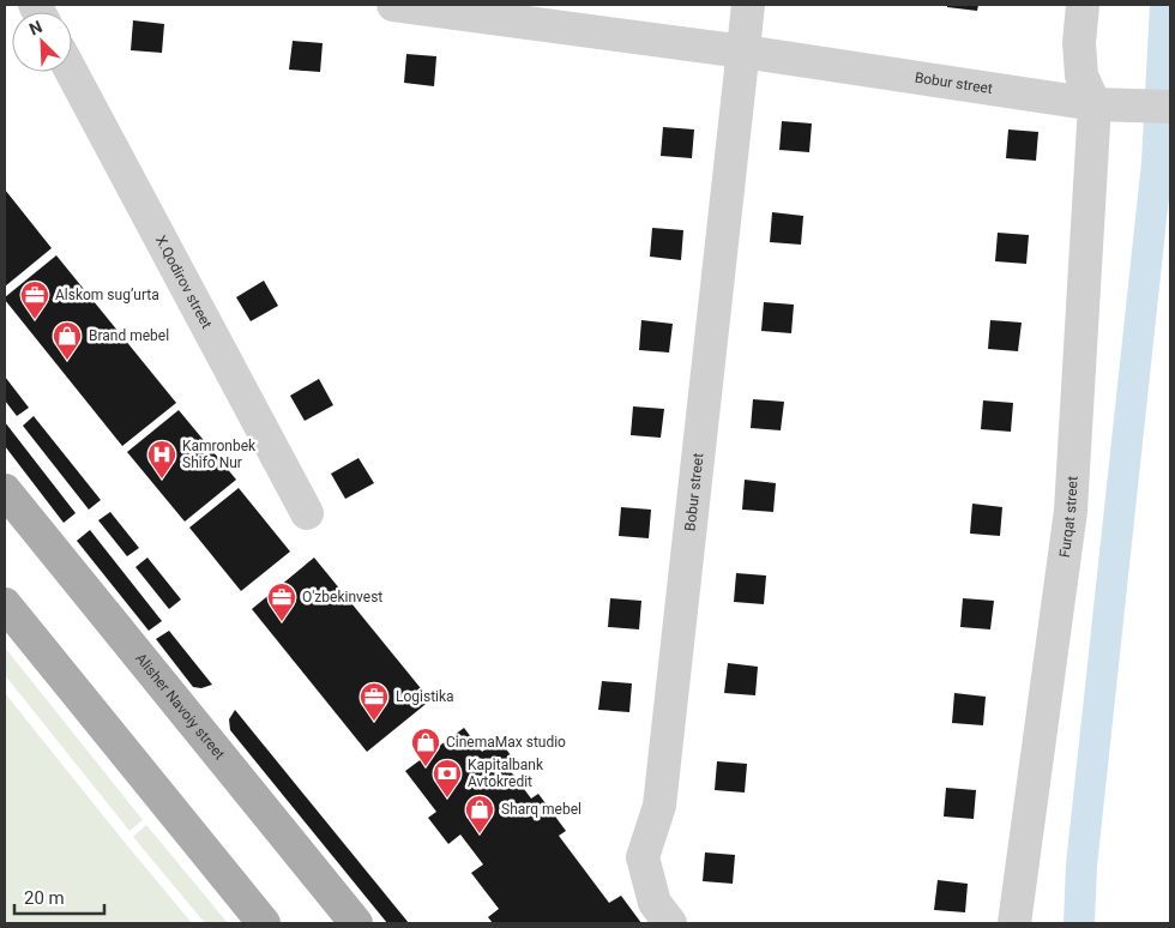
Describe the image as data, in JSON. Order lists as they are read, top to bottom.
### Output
{
  "streets": {
    "main road": ["Alisher Navoiy street"],
    "street": ["Bobur street", "X.Qodirov street", "Furqat street"]
  },
  "crossings": [
    ["Bobur street", "Furqat street"]
  ],
  "places": {
    "office": ["Alskom sug’urta", "O'zbekinvest", "Logistika"],
    "shop": ["Brand mebel", "CinemaMax studio", "Sharq mebel"],
    "hospital": ["Kamronbek Shifo Nur"],
    "bank": ["Kapitalbank Avtokredit"]
  },
  "scale_bar": "20 m",
  "north": "top left"
}
